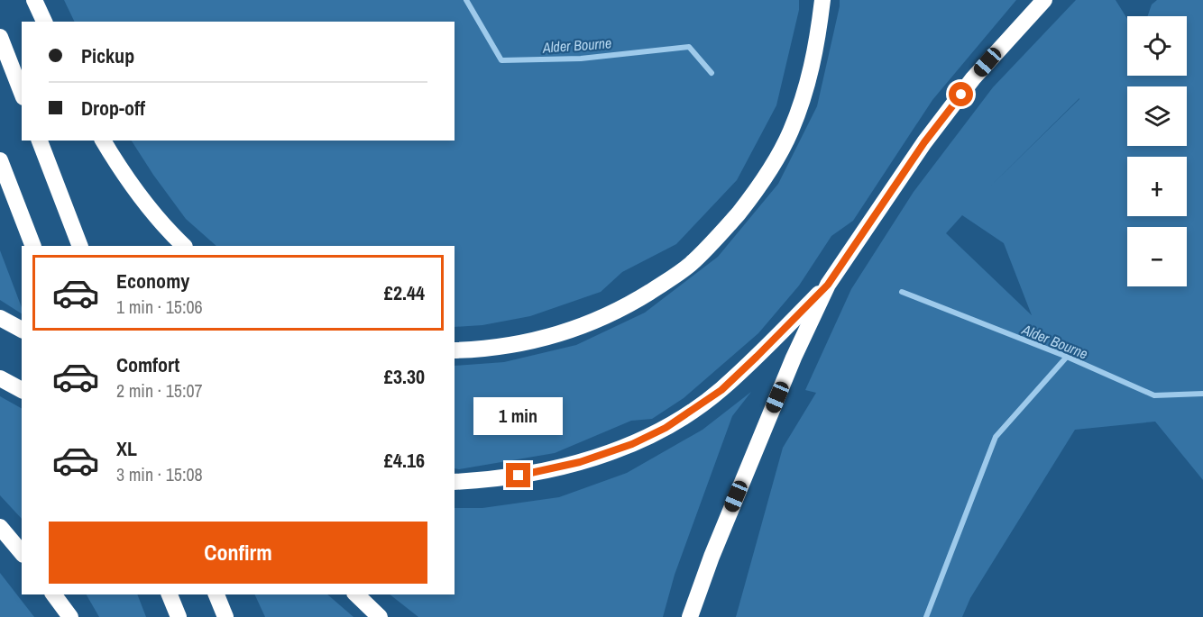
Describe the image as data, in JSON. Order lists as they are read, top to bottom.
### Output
{
  "water": ["Alder Bourne"],
  "page": {
    "map_buttons": ["+", "−"],
    "banner": ["Pickup", "Drop-off"],
    "list": [
      {
        "name": "Economy",
        "note": "1 min · 15:06",
        "value": "£2.44"
      },
      {
        "name": "Comfort",
        "note": "2 min · 15:07",
        "value": "£3.30"
      },
      {
        "name": "XL",
        "note": "3 min · 15:08",
        "value": "£4.16"
      }
    ],
    "bubble": "1 min",
    "buttons": "Confirm"
  }
}
